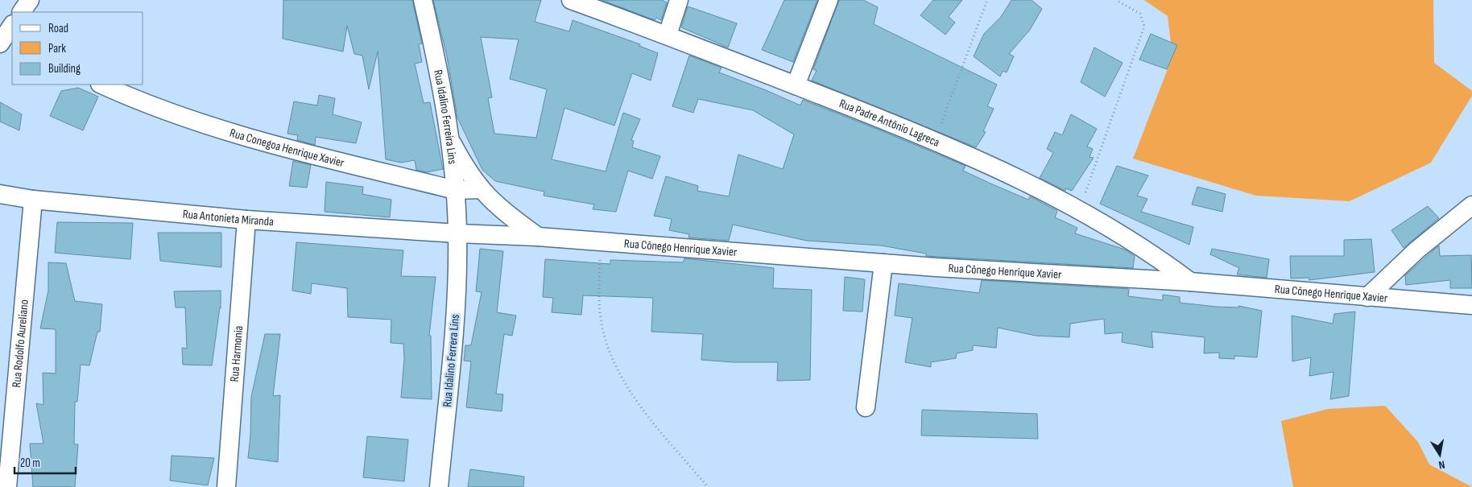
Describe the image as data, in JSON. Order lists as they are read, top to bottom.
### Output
{
  "streets": {
    "street": [
      "Rua Idalino Ferreira Lins",
      "Rua Padre Antônio Lagreca",
      "Rua Conegoa Henrique Xavier",
      "Rua Antonieta Miranda",
      "Rua Cônego Henrique Xavier",
      "Rua Rodolfo Aureliano",
      "Rua Harmonia",
      "Rua Idalino Ferrera Lins"
    ]
  },
  "crossings": [
    ["Rua Idalino Ferreira Lins", "Rua Conegoa Henrique Xavier"],
    ["Rua Idalino Ferreira Lins", "Rua Antonieta Miranda"],
    ["Rua Idalino Ferreira Lins", "Rua Cônego Henrique Xavier"],
    ["Rua Idalino Ferreira Lins", "Rua Idalino Ferrera Lins"],
    ["Rua Padre Antônio Lagreca", "Rua Cônego Henrique Xavier"],
    ["Rua Antonieta Miranda", "Rua Cônego Henrique Xavier"],
    ["Rua Antonieta Miranda", "Rua Rodolfo Aureliano"],
    ["Rua Antonieta Miranda", "Rua Harmonia"],
    ["Rua Antonieta Miranda", "Rua Idalino Ferrera Lins"],
    ["Rua Cônego Henrique Xavier", "Rua Idalino Ferrera Lins"]
  ],
  "legend": ["Road", "Park", "Building"],
  "scale_bar": "20 m",
  "north": "bottom"
}
